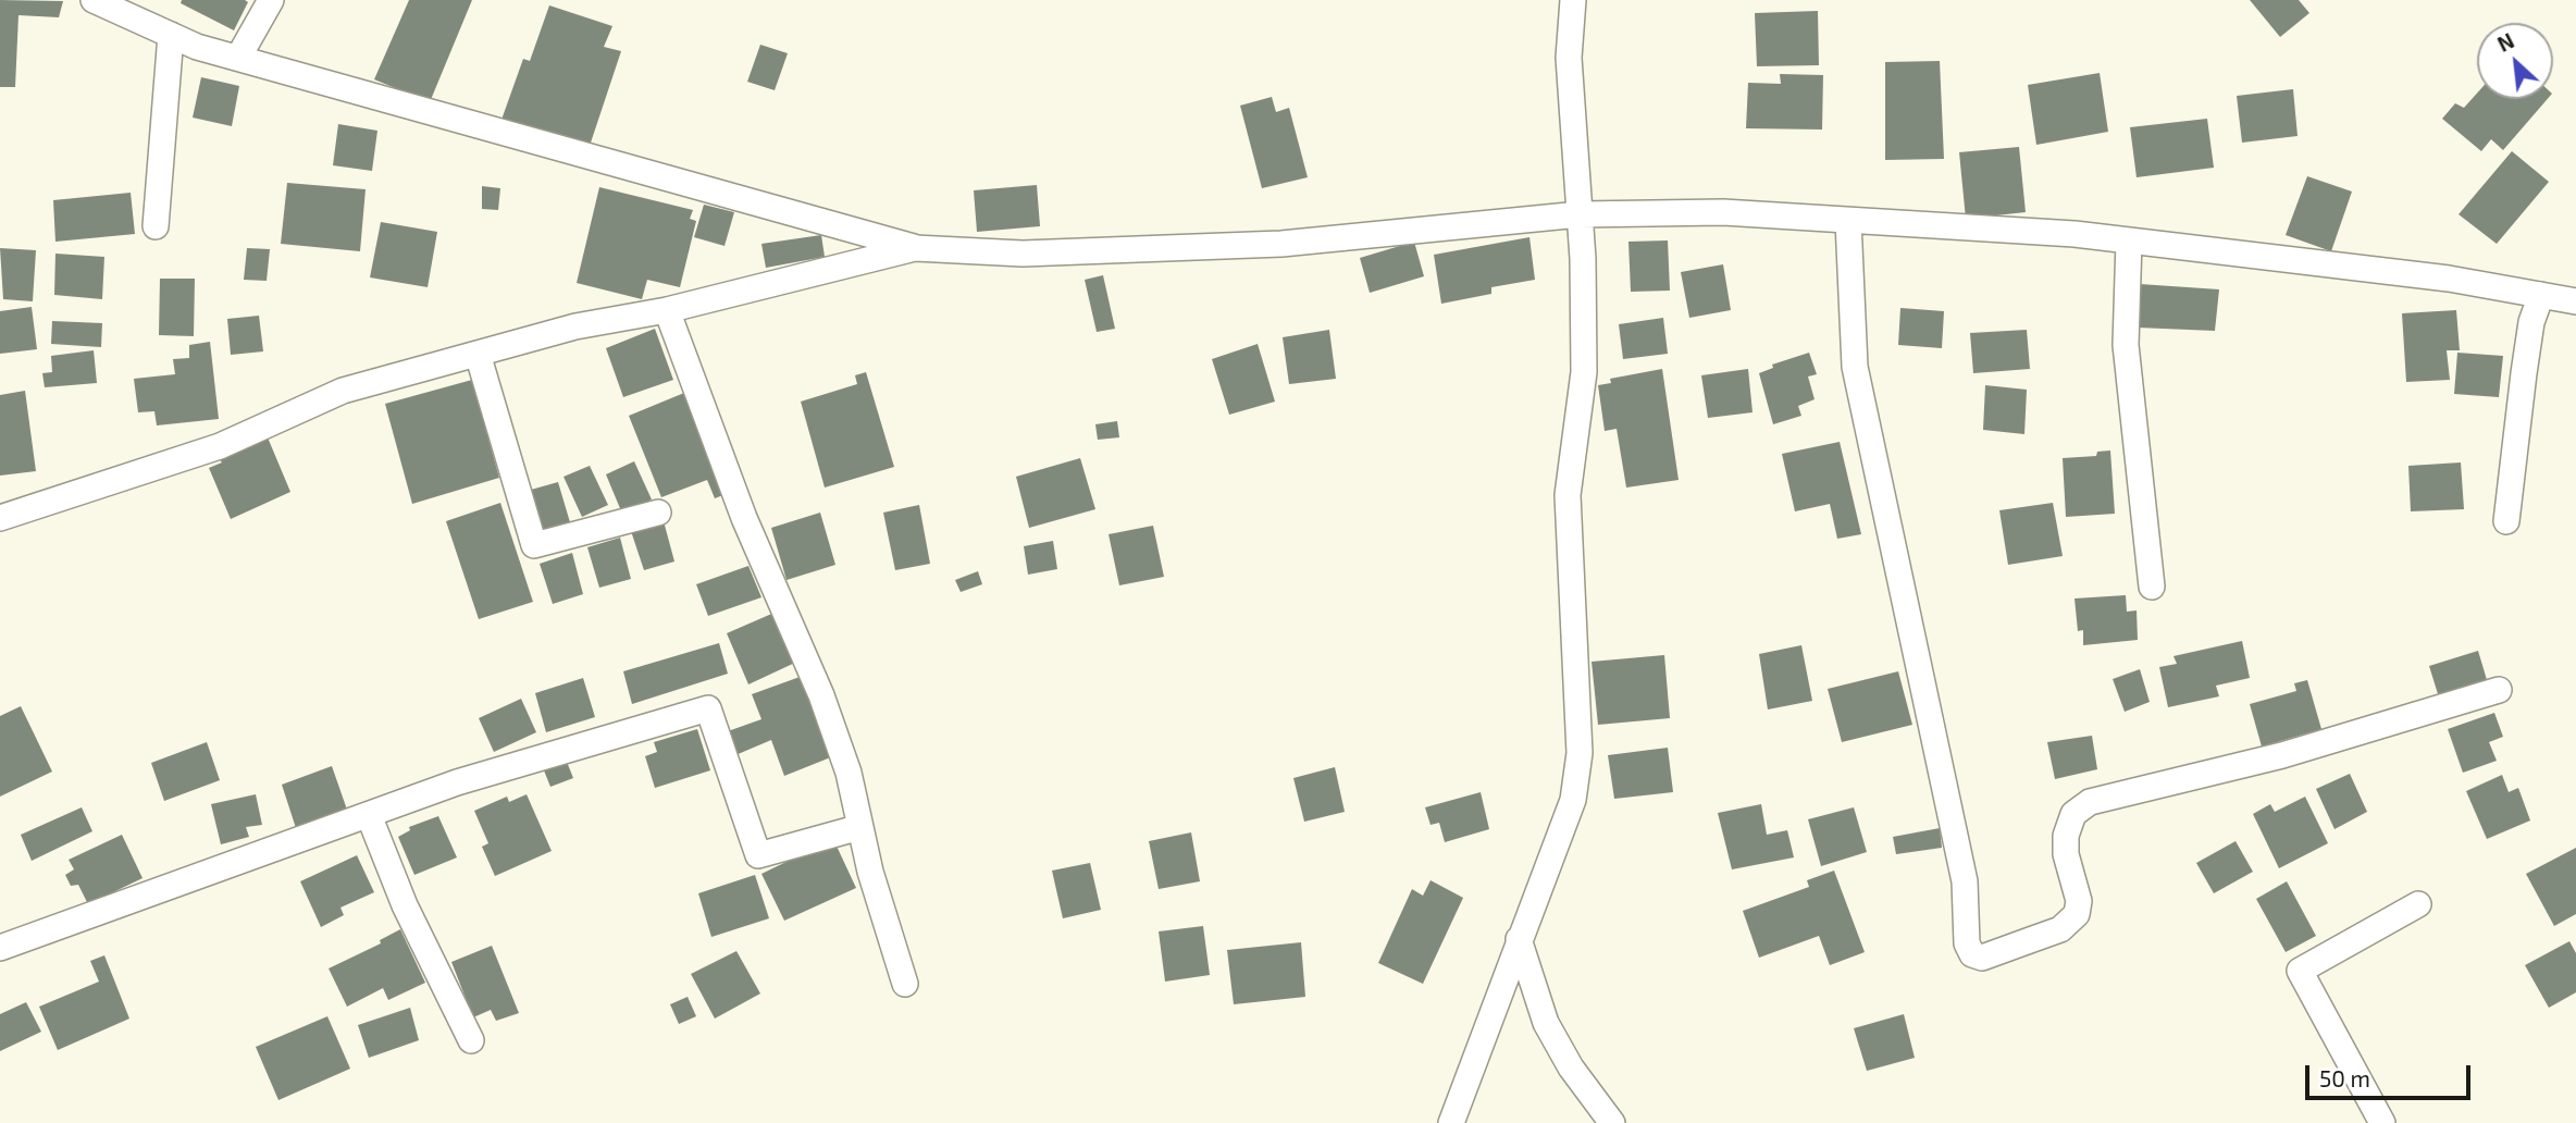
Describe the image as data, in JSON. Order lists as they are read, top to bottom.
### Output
{
  "scale_bar": "50 m",
  "north": "top left"
}
